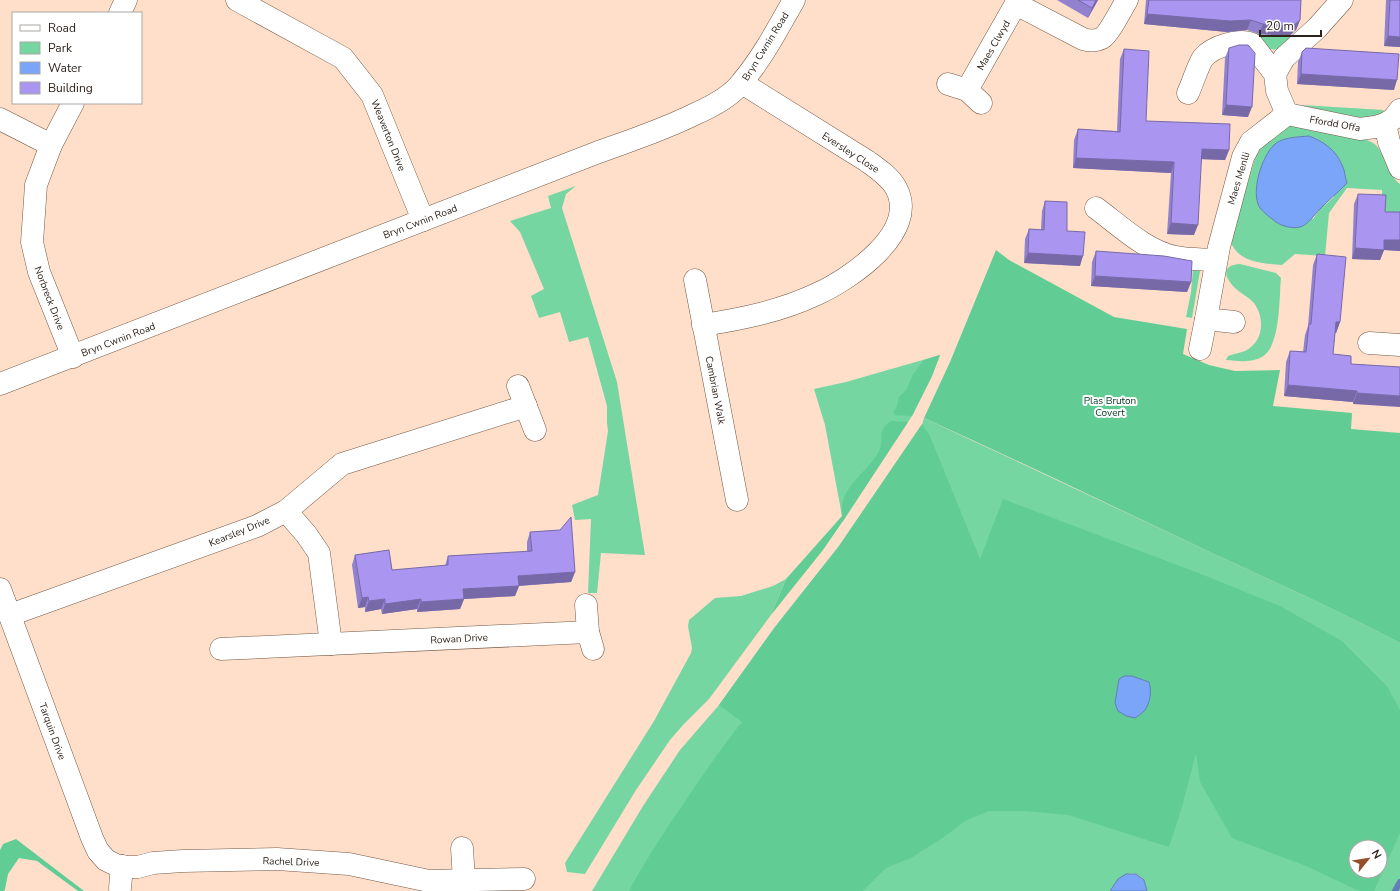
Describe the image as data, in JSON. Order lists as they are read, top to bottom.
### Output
{
  "streets": {
    "street": [
      "Maes Clwyd",
      "Bryn Cwnin Road",
      "Ffordd Offa",
      "Weaverton Drive",
      "Eversley Close",
      "Maes Menlli",
      "Norbreck Drive",
      "Cambrian Walk",
      "Kearsley Drive",
      "Rowan Drive",
      "Tarquin Drive",
      "Rachel Drive"
    ]
  },
  "crossings": [
    ["Bryn Cwnin Road", "Weaverton Drive"],
    ["Bryn Cwnin Road", "Eversley Close"],
    ["Bryn Cwnin Road", "Norbreck Drive"],
    ["Ffordd Offa", "Maes Menlli"],
    ["Eversley Close", "Cambrian Walk"],
    ["Kearsley Drive", "Tarquin Drive"],
    ["Tarquin Drive", "Rachel Drive"]
  ],
  "parks": ["Plas Bruton Covert"],
  "legend": [
    "Road",
    "Park",
    "Water",
    "Building"
  ],
  "scale_bar": "20 m",
  "north": "top right"
}
